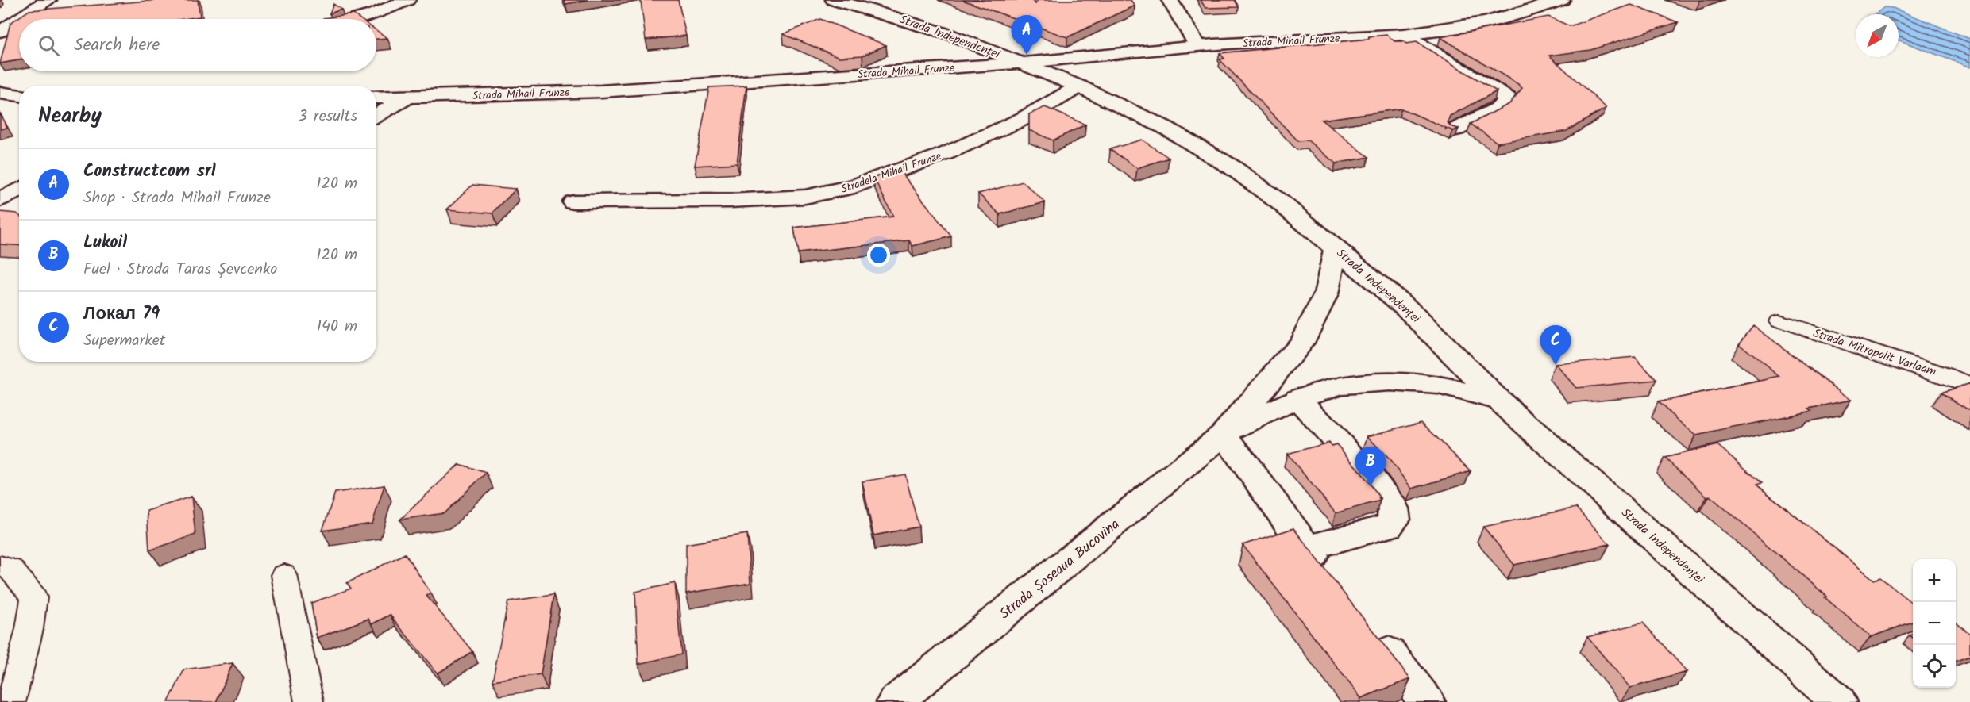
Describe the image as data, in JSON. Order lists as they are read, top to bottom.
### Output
{
  "streets": {
    "street": [
      "Strada Independenței",
      "Strada Mihail Frunze",
      "Stradela Mihail Frunze",
      "Strada Șoseaua Bucovina"
    ],
    "lane": ["Strada Mitropolit Varlaam"]
  },
  "crossings": [
    ["Strada Independenței", "Strada Mihail Frunze"],
    ["Strada Independenței", "Stradela Mihail Frunze"],
    ["Strada Independenței", "Strada Șoseaua Bucovina"]
  ],
  "north": "bottom left",
  "page": {
    "pins": ["A", "C", "B"],
    "search": "Search here",
    "heading": ["Nearby", "3 results"],
    "list": [
      {
        "mark": "A",
        "name": "Constructcom srl",
        "note": "Shop · Strada Mihail Frunze",
        "value": "120 m"
      },
      {
        "mark": "B",
        "name": "Lukoil",
        "note": "Fuel · Strada Taras Șevcenko",
        "value": "120 m"
      },
      {
        "mark": "C",
        "name": "Локал 79",
        "note": "Supermarket",
        "value": "140 m"
      }
    ],
    "map_buttons": ["+", "−"]
  }
}
